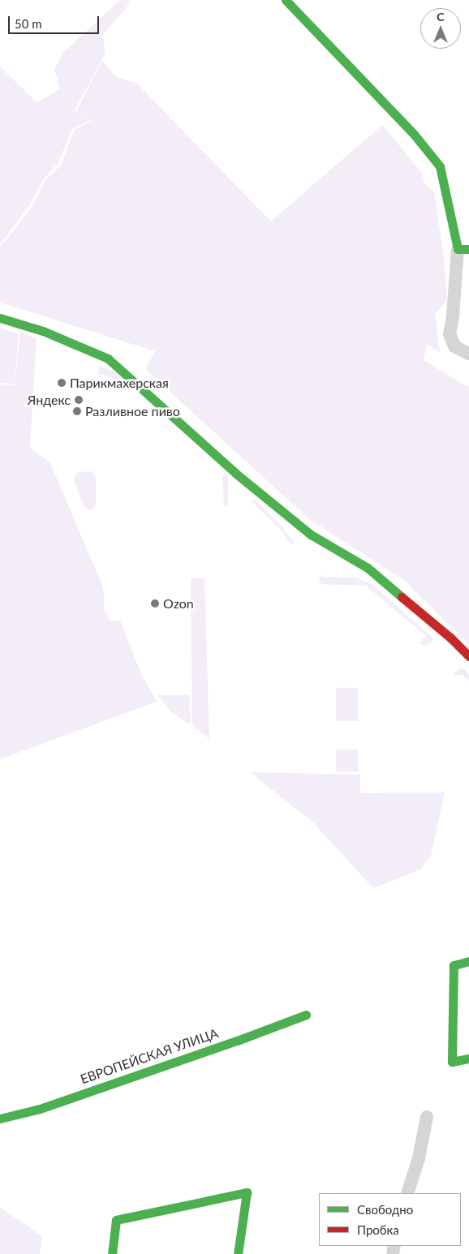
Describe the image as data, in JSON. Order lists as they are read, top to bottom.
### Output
{
  "streets": {
    "street": ["ЕВРОПЕЙСКАЯ УЛИЦА"]
  },
  "places": [
    "Парикмахерская",
    "Яндекс",
    "Разливное пиво",
    "Ozon"
  ],
  "legend": ["Свободно", "Пробка"],
  "scale_bar": "50 m",
  "north": "top"
}
